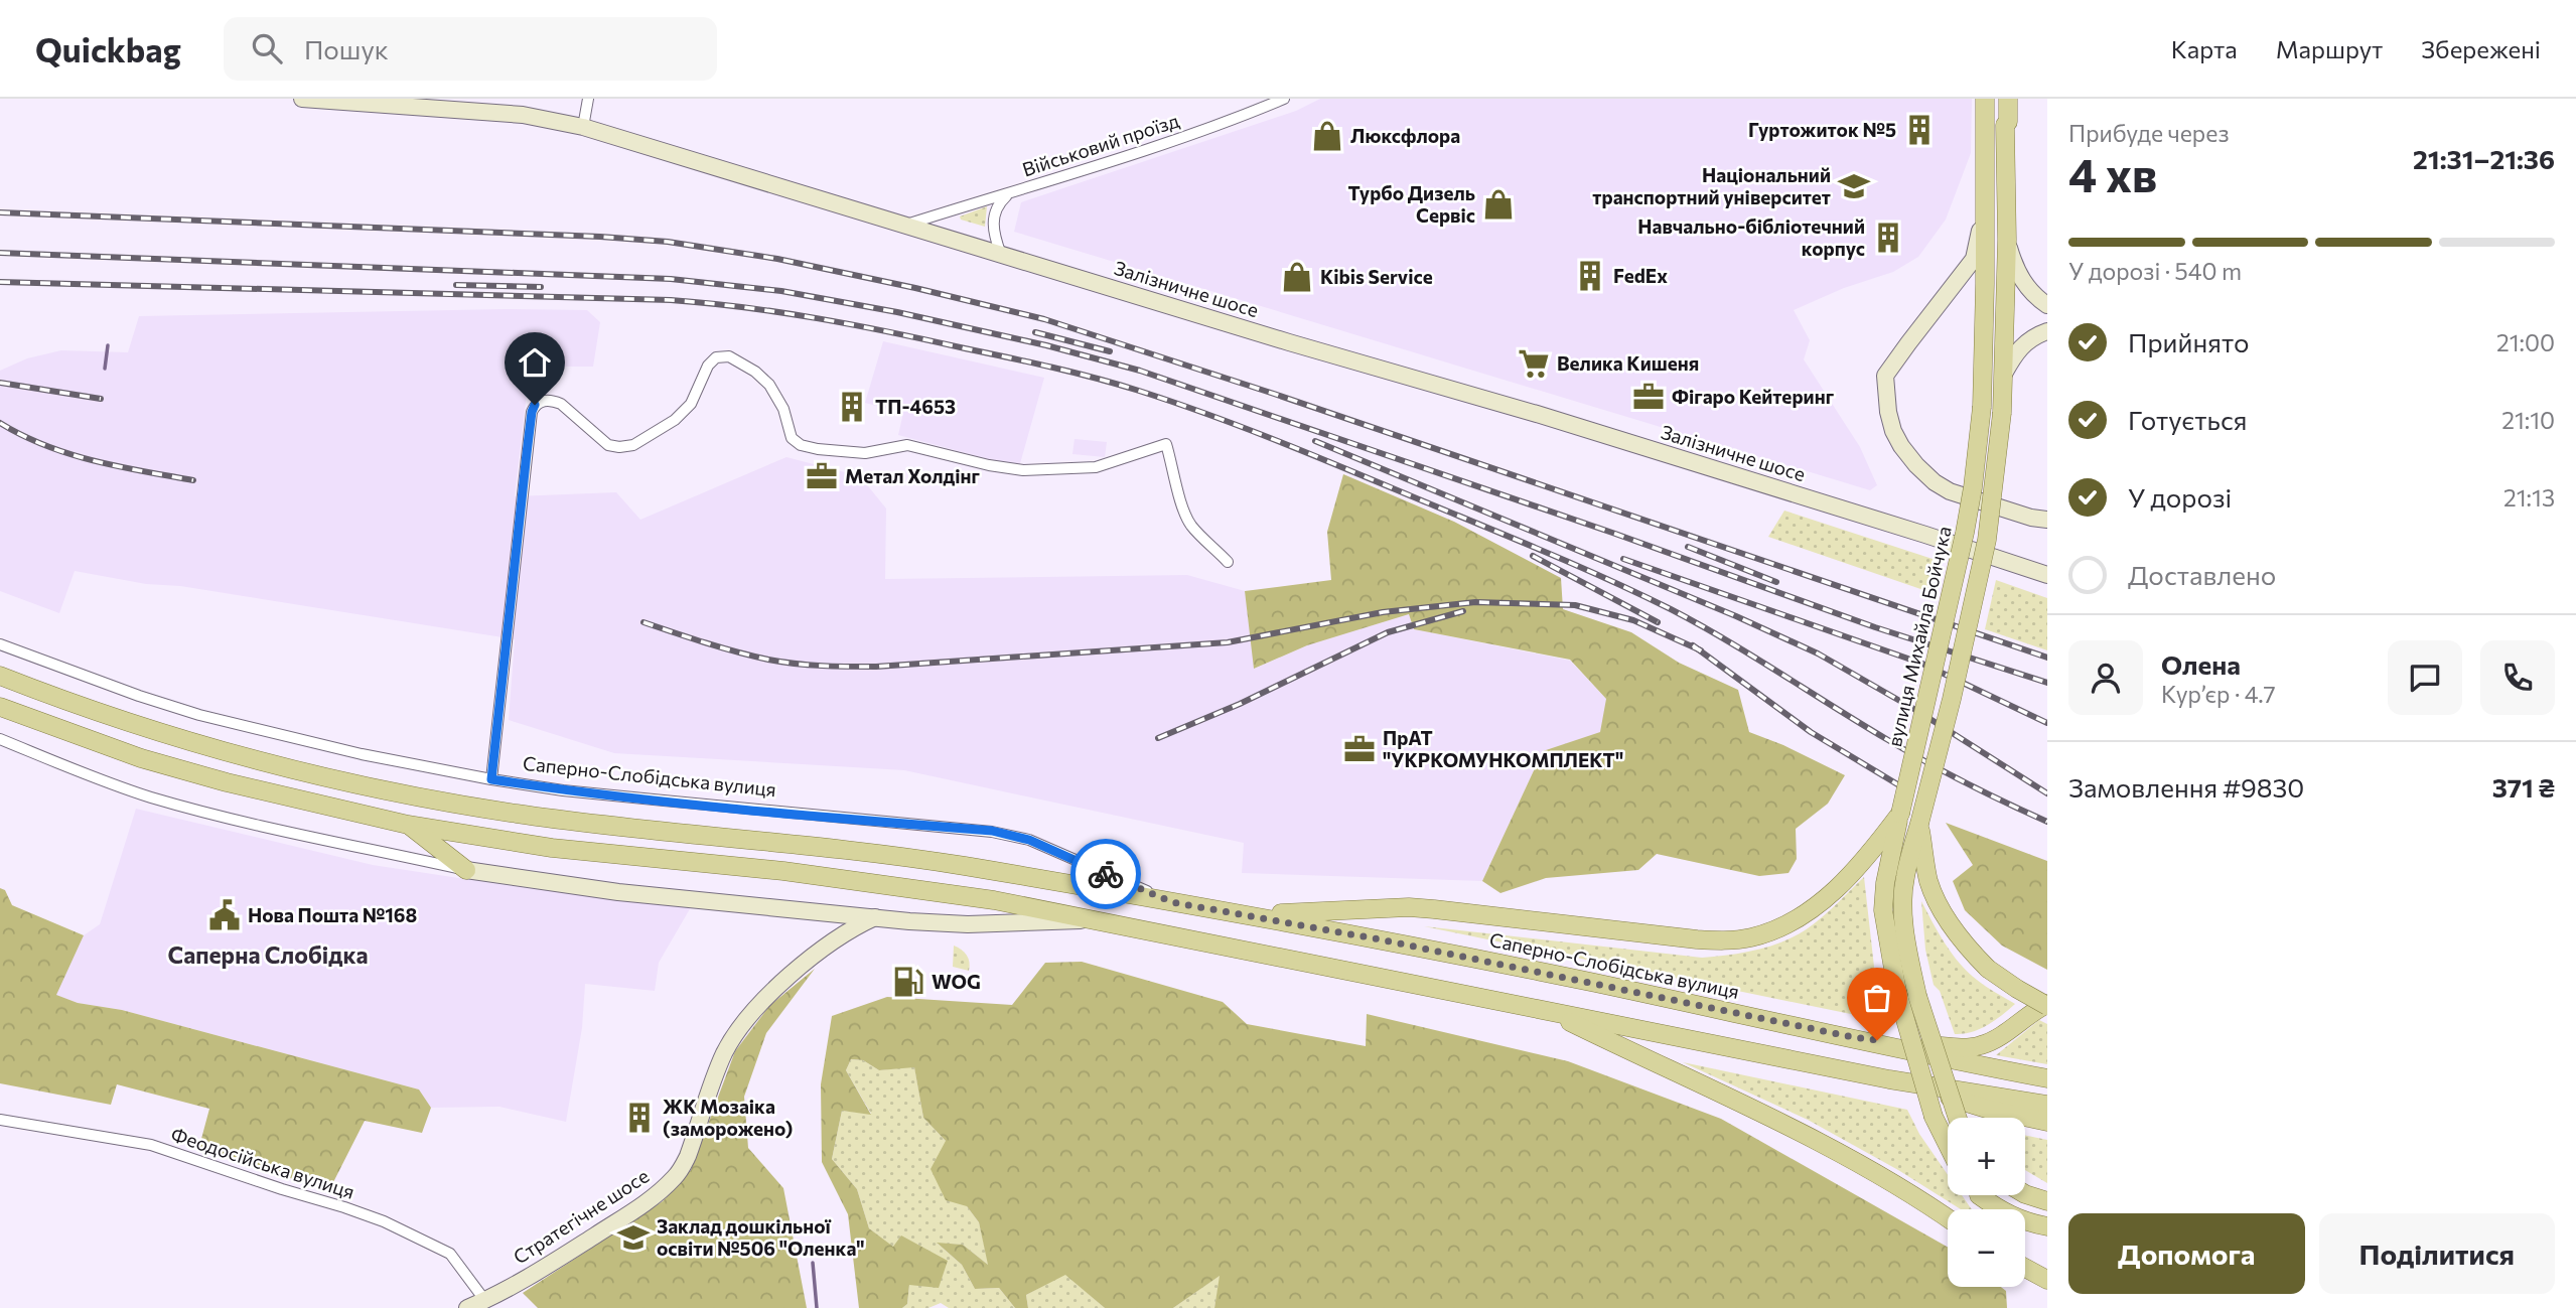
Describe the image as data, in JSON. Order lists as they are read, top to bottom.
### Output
{
  "streets": {
    "main road": ["вулиця Михайла Бойчука", "Саперно-Слобідська вулиця"],
    "street": [
      "Військовий проїзд",
      "Залізничне шосе",
      "Феодосійська вулиця",
      "Стратегічне шосе"
    ]
  },
  "crossings": [
    ["Військовий проїзд", "Залізничне шосе"],
    ["Феодосійська вулиця", "Стратегічне шосе"]
  ],
  "districts": ["Саперна Слобідка"],
  "places": {
    "building": [
      "Гуртожиток №5",
      "Навчально-бібліотечний корпус",
      "FedEx",
      "ТП-4653",
      "ЖК Мозаіка (заморожено)"
    ],
    "shop": ["Люксфлора", "Турбо Дизель Сервіс", "Kibis Service"],
    "school or university": ["Національний транспортний університет", "Заклад дошкільної освіти №506 \"Оленка\""],
    "supermarket": ["Велика Кишеня"],
    "office": ["Фігаро Кейтеринг", "Метал Холдінг", "ПрАТ \"УКРКОМУНКОМПЛЕКТ\""],
    "public building": ["Нова Пошта №168"],
    "fuel station": ["WOG"]
  },
  "page": {
    "header": "Quickbag",
    "search": "Пошук",
    "nav": ["Карта", "Маршрут", "Збережені"],
    "heading": ["4 хв", "Прибуде через", "21:31–21:36"],
    "panel": [
      "Олена",
      "Кур’єр · 4.7",
      "Замовлення #9830",
      "371 ₴"
    ],
    "bar": "У дорозі · 540 m",
    "list": [
      ["Прийнято", "21:00"],
      ["Готується", "21:10"],
      ["У дорозі", "21:13"],
      "Доставлено"
    ],
    "map_buttons": ["+", "−"],
    "buttons": ["Допомога", "Поділитися"]
  }
}
